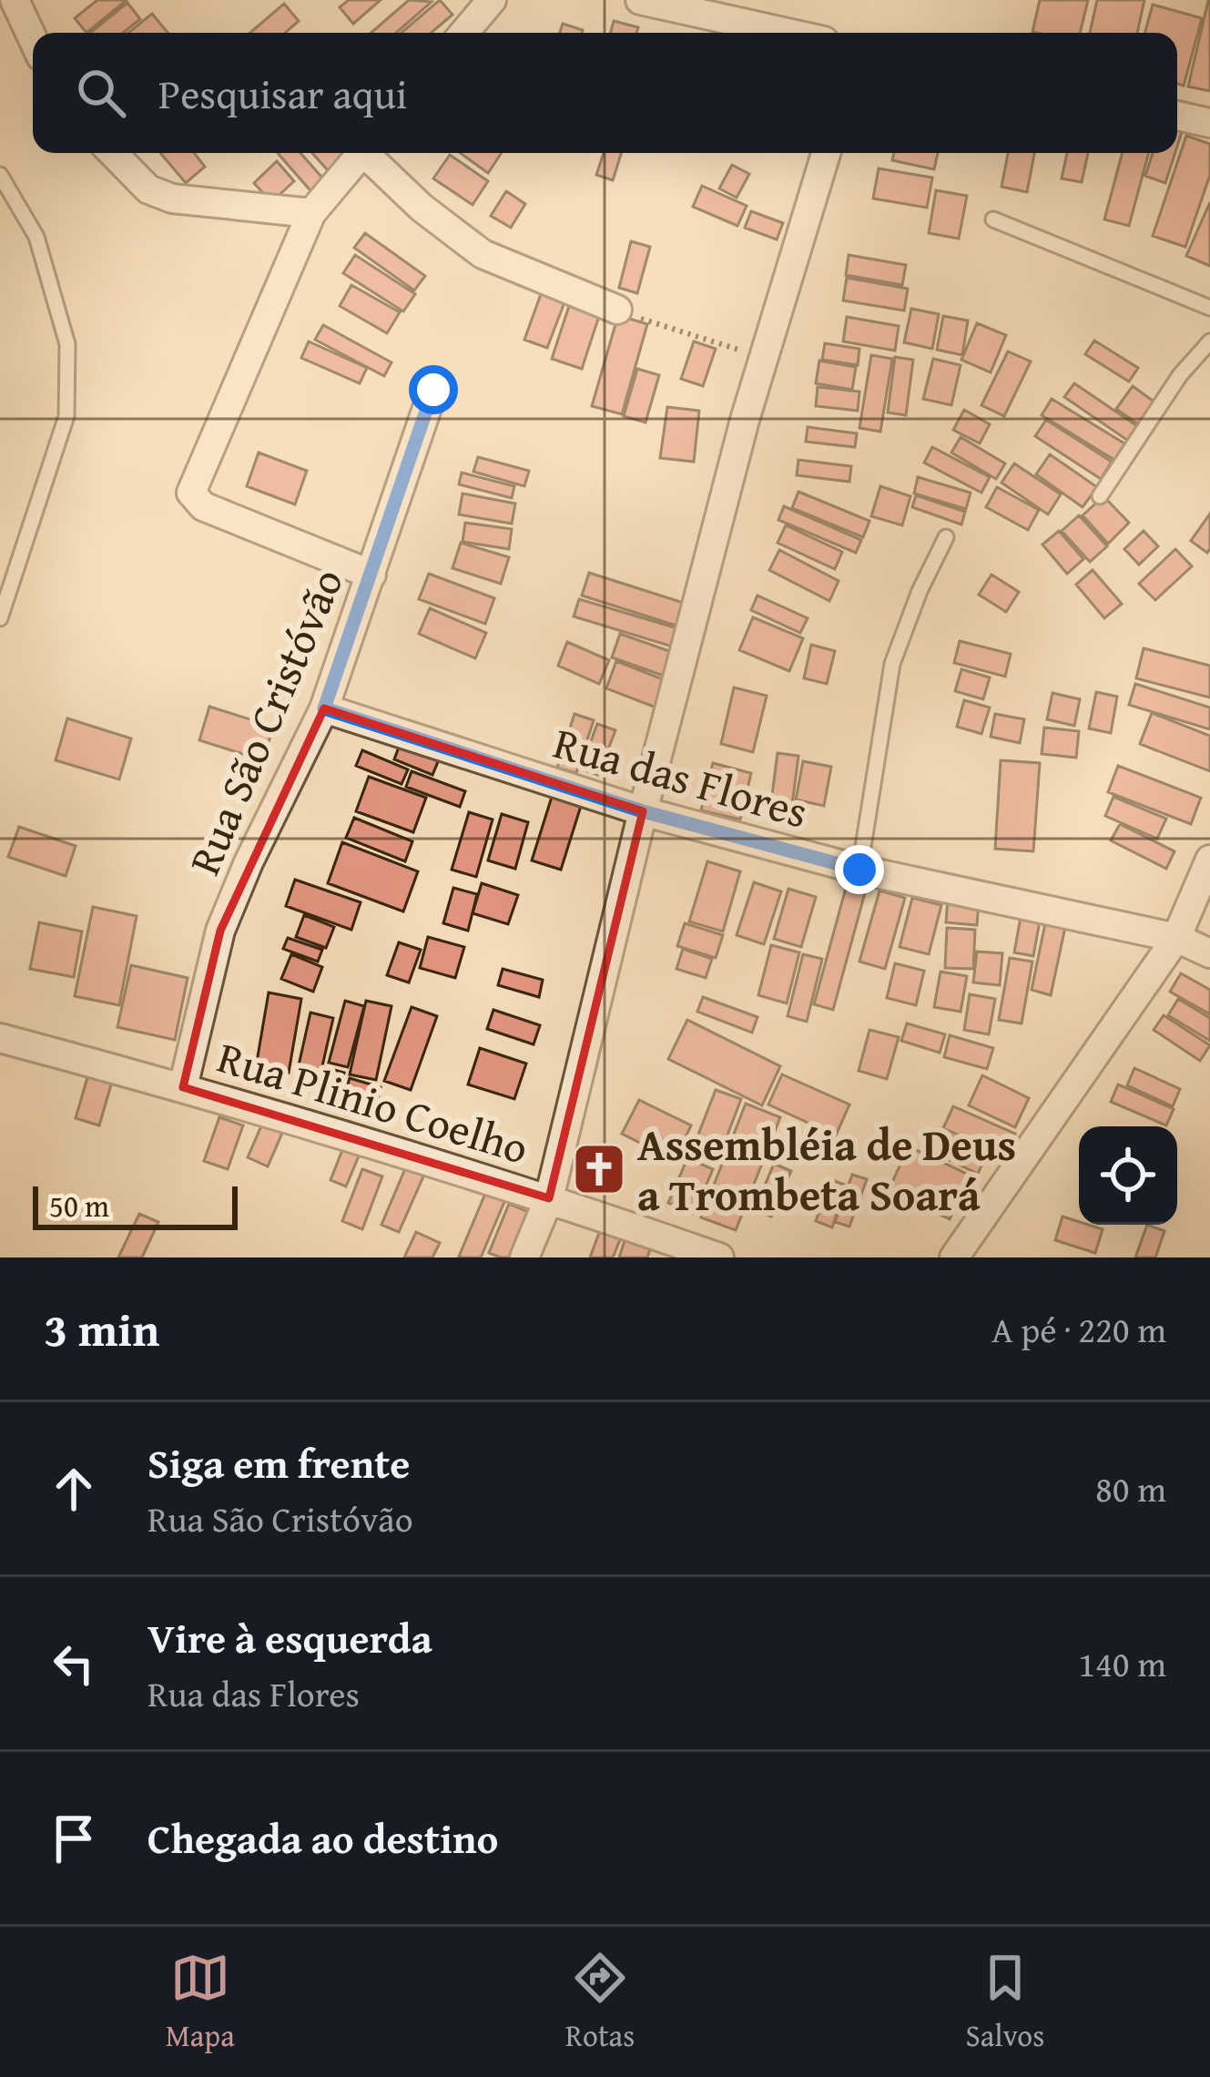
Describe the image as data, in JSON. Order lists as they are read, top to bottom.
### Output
{
  "streets": {
    "street": ["Rua São Cristóvão", "Rua das Flores", "Rua Plinio Coelho"]
  },
  "crossings": [
    ["Rua São Cristóvão", "Rua das Flores"],
    ["Rua São Cristóvão", "Rua Plinio Coelho"]
  ],
  "places": {
    "church": ["Assembléia de Deus a Trombeta Soará"]
  },
  "scale_bar": "50 m",
  "page": {
    "search": "Pesquisar aqui",
    "scale": "50 m",
    "heading": ["3 min", "A pé · 220 m"],
    "list": [
      ["Siga em frente", "Rua São Cristóvão", "80 m"],
      ["Vire à esquerda", "Rua das Flores", "140 m"],
      "Chegada ao destino"
    ],
    "nav": ["Mapa", "Rotas", "Salvos"]
  }
}
